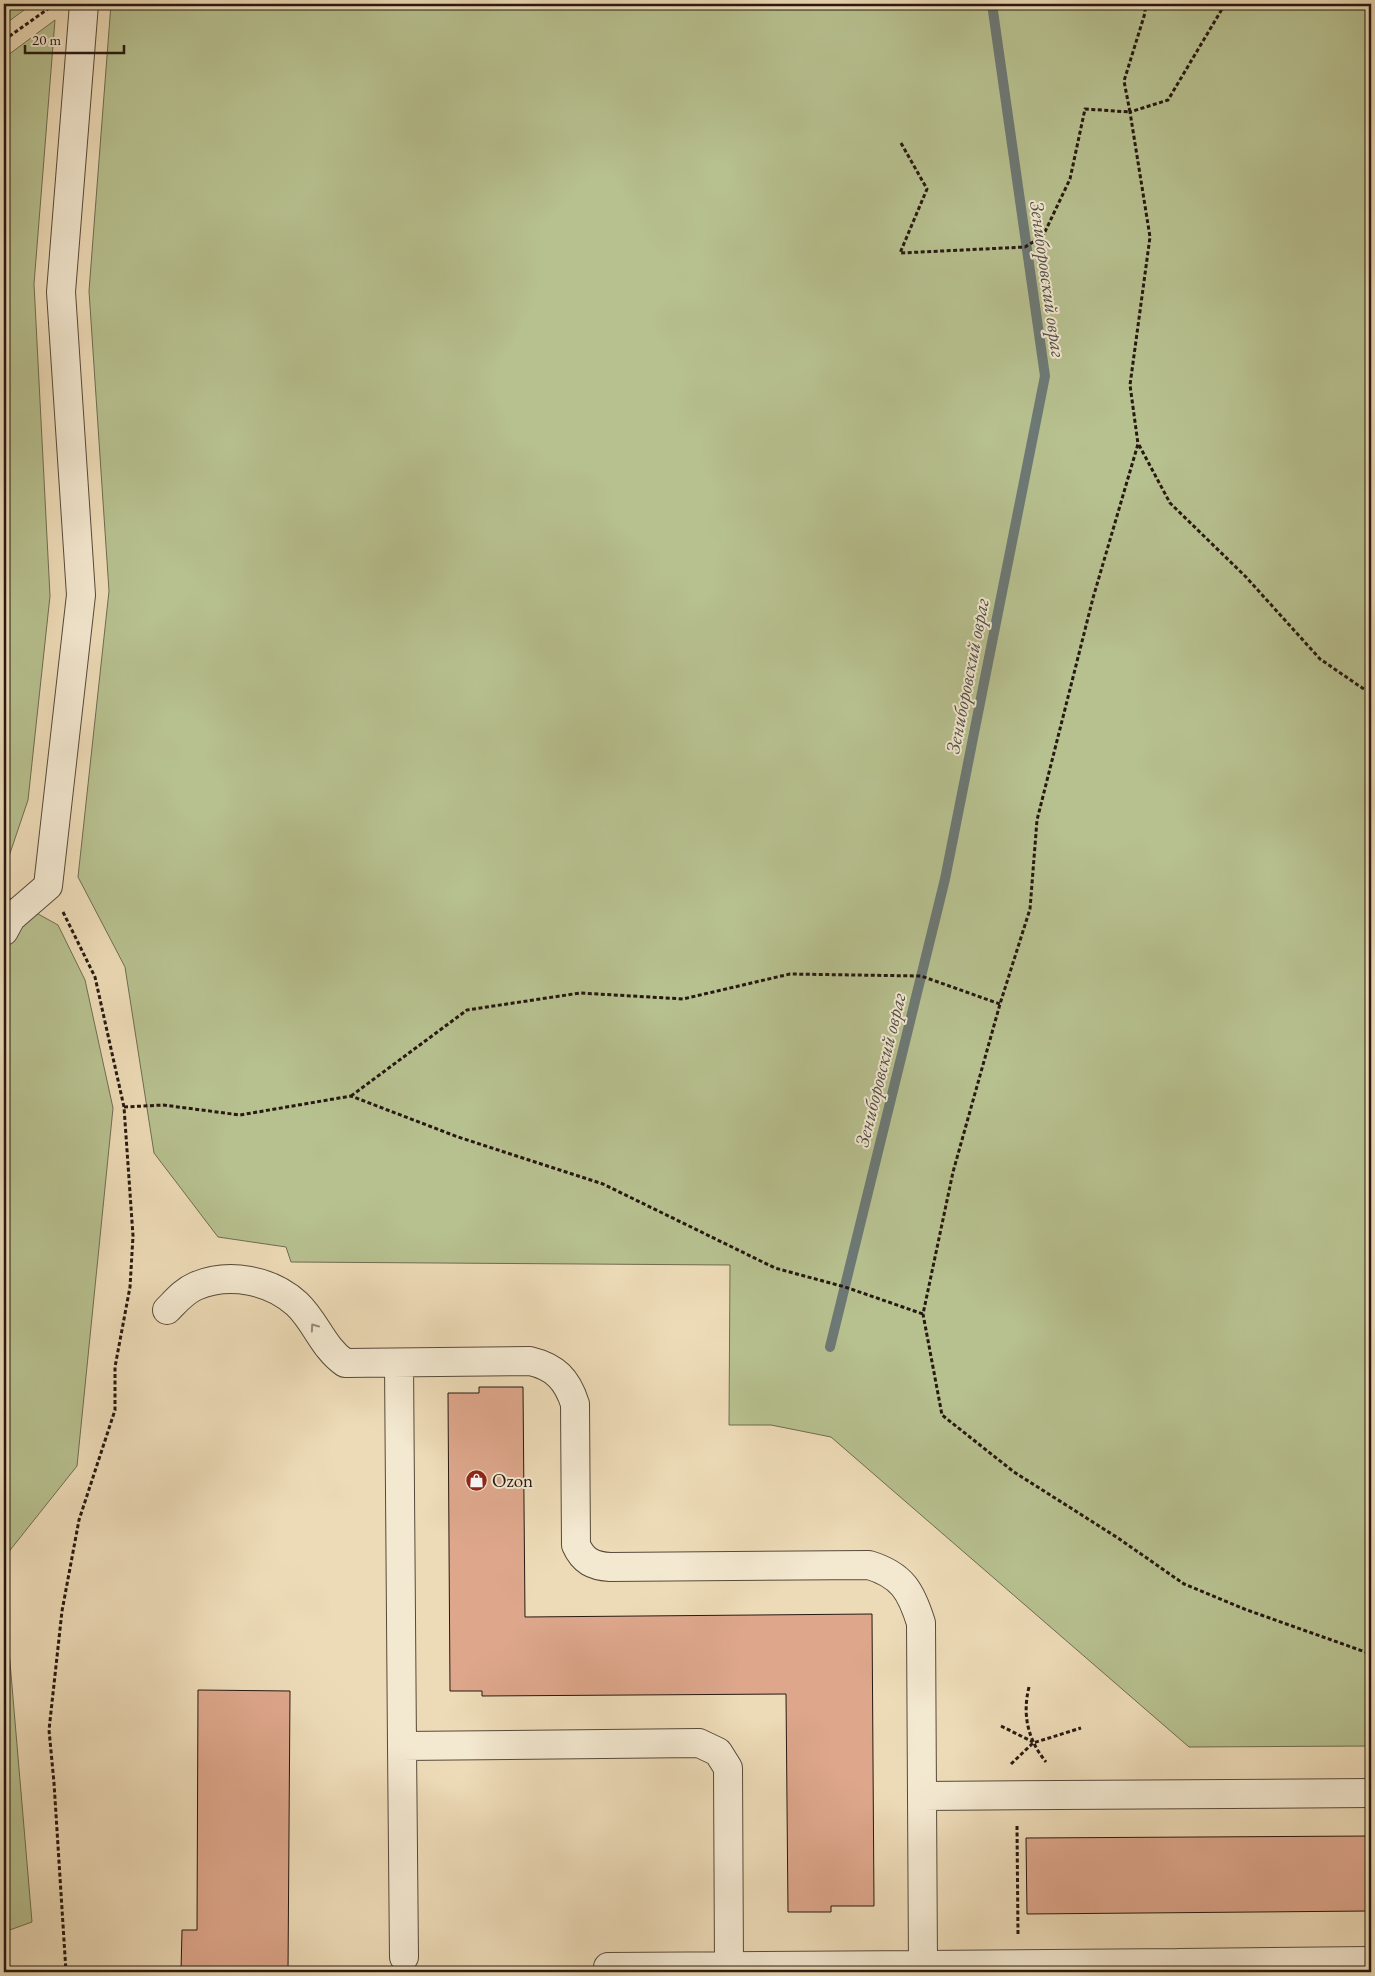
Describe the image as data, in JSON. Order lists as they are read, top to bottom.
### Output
{
  "water": ["Зениборовский овраг"],
  "places": {
    "shop": ["Ozon"]
  },
  "scale_bar": "20 m"
}
